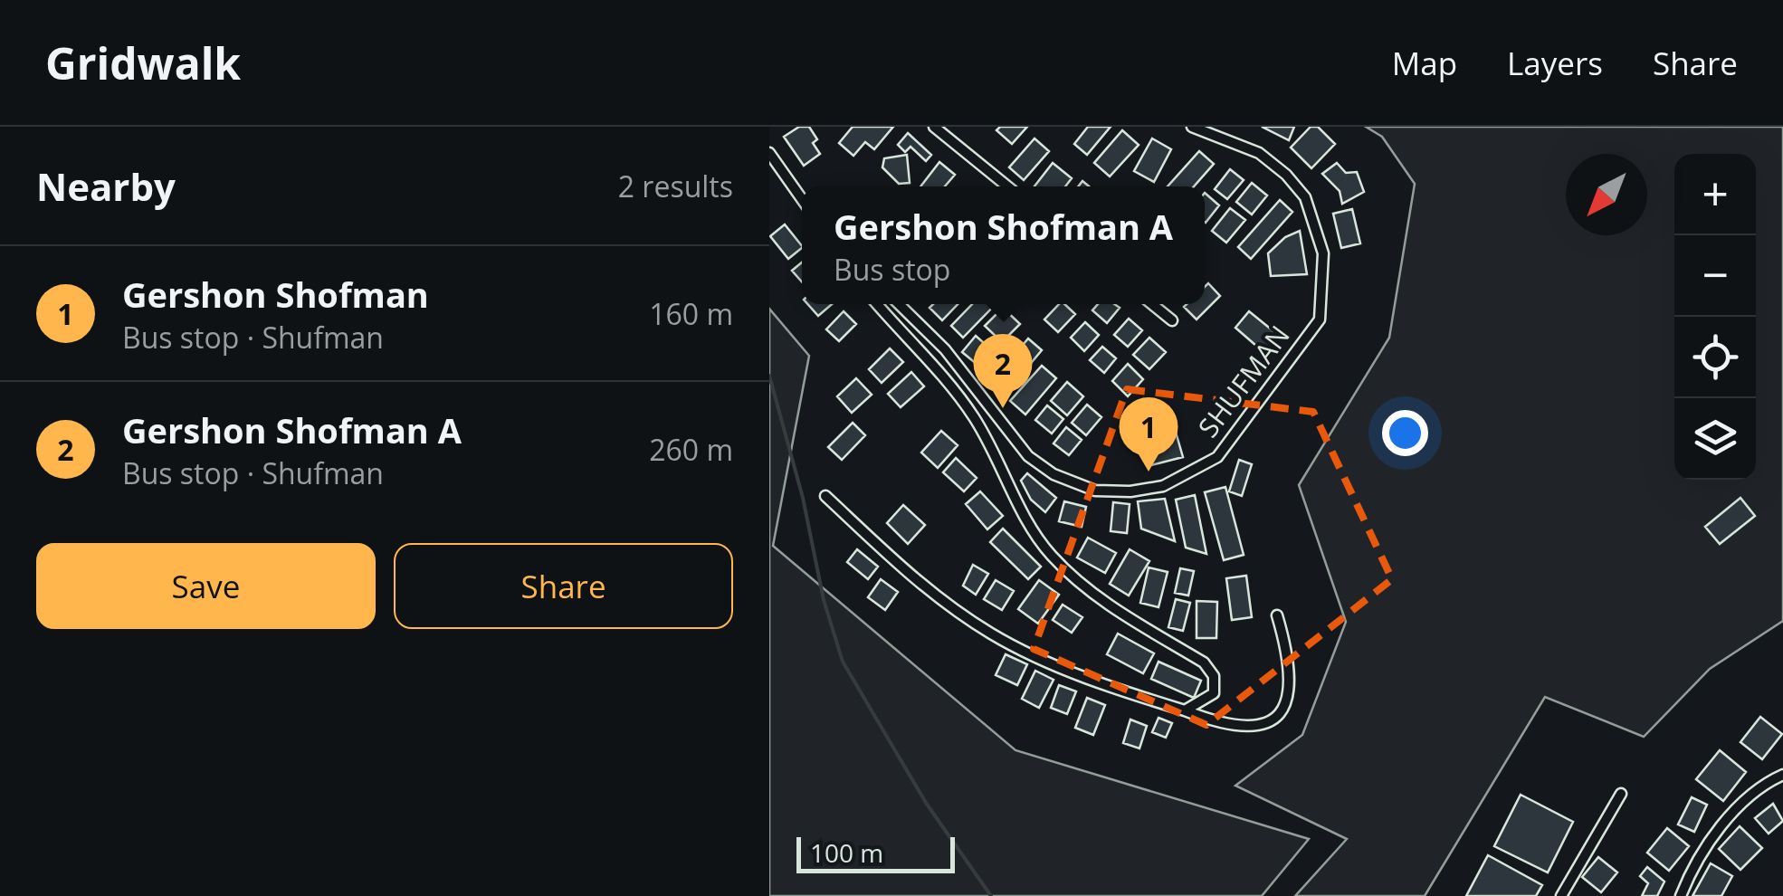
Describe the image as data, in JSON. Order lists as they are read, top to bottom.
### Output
{
  "streets": {
    "street": ["SHUFMAN"]
  },
  "scale_bar": "100 m",
  "north": "bottom left",
  "page": {
    "header": "Gridwalk",
    "nav": ["Map", "Layers", "Share"],
    "heading": ["Nearby", "2 results"],
    "map_buttons": ["+", "−"],
    "popup": ["Gershon Shofman A", "Bus stop"],
    "list": [
      {
        "mark": "1",
        "name": "Gershon Shofman",
        "note": "Bus stop · Shufman",
        "value": "160 m"
      },
      {
        "mark": "2",
        "name": "Gershon Shofman A",
        "note": "Bus stop · Shufman",
        "value": "260 m"
      }
    ],
    "pins": ["2", "1"],
    "buttons": ["Save", "Share"],
    "scale": "100 m"
  }
}
